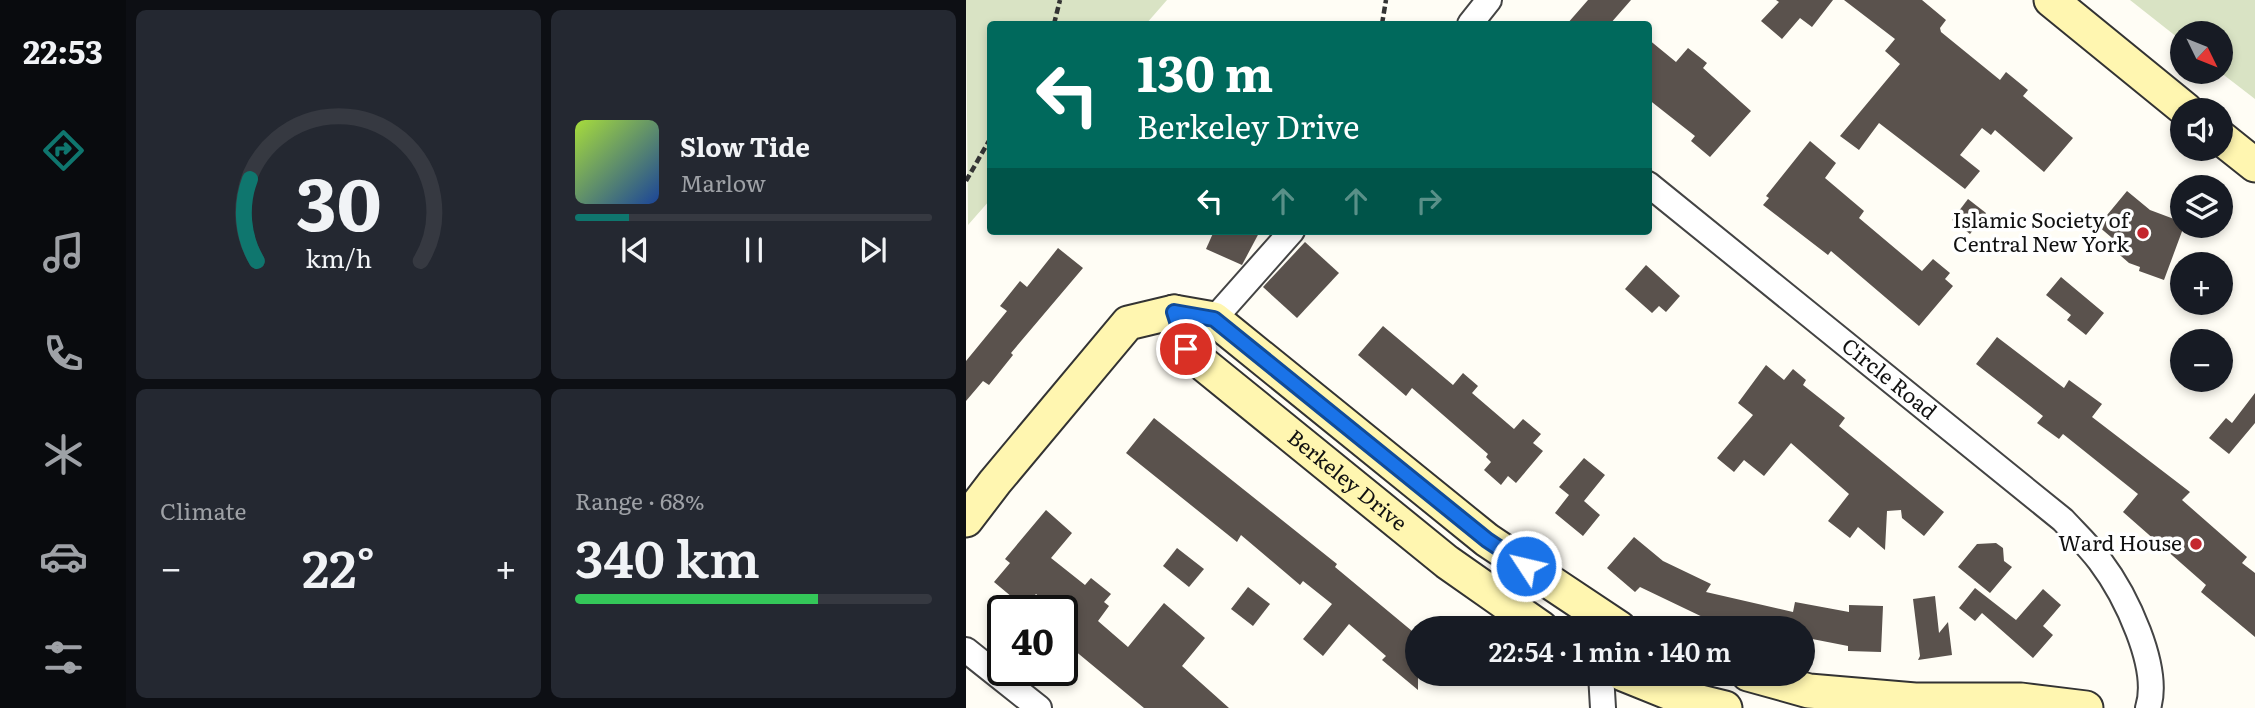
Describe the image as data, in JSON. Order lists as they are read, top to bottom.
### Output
{
  "streets": {
    "street": ["Circle Road", "Berkeley Drive"]
  },
  "places": ["Islamic Society of Central New York", "Ward House"],
  "north": "bottom right",
  "page": {
    "tabs": "22:53",
    "map_buttons": ["+", "−"],
    "turn": ["130 m", "Berkeley Drive"],
    "song": ["Slow Tide", "Marlow"],
    "tile": [
      "Climate",
      ["Range · 68%", "340 km"]
    ],
    "heat": ["−", "22°", "+"],
    "limit": "40",
    "trip": "22:54 · 1 min · 140 m",
    "gauge": ["30", "km/h"]
  }
}
